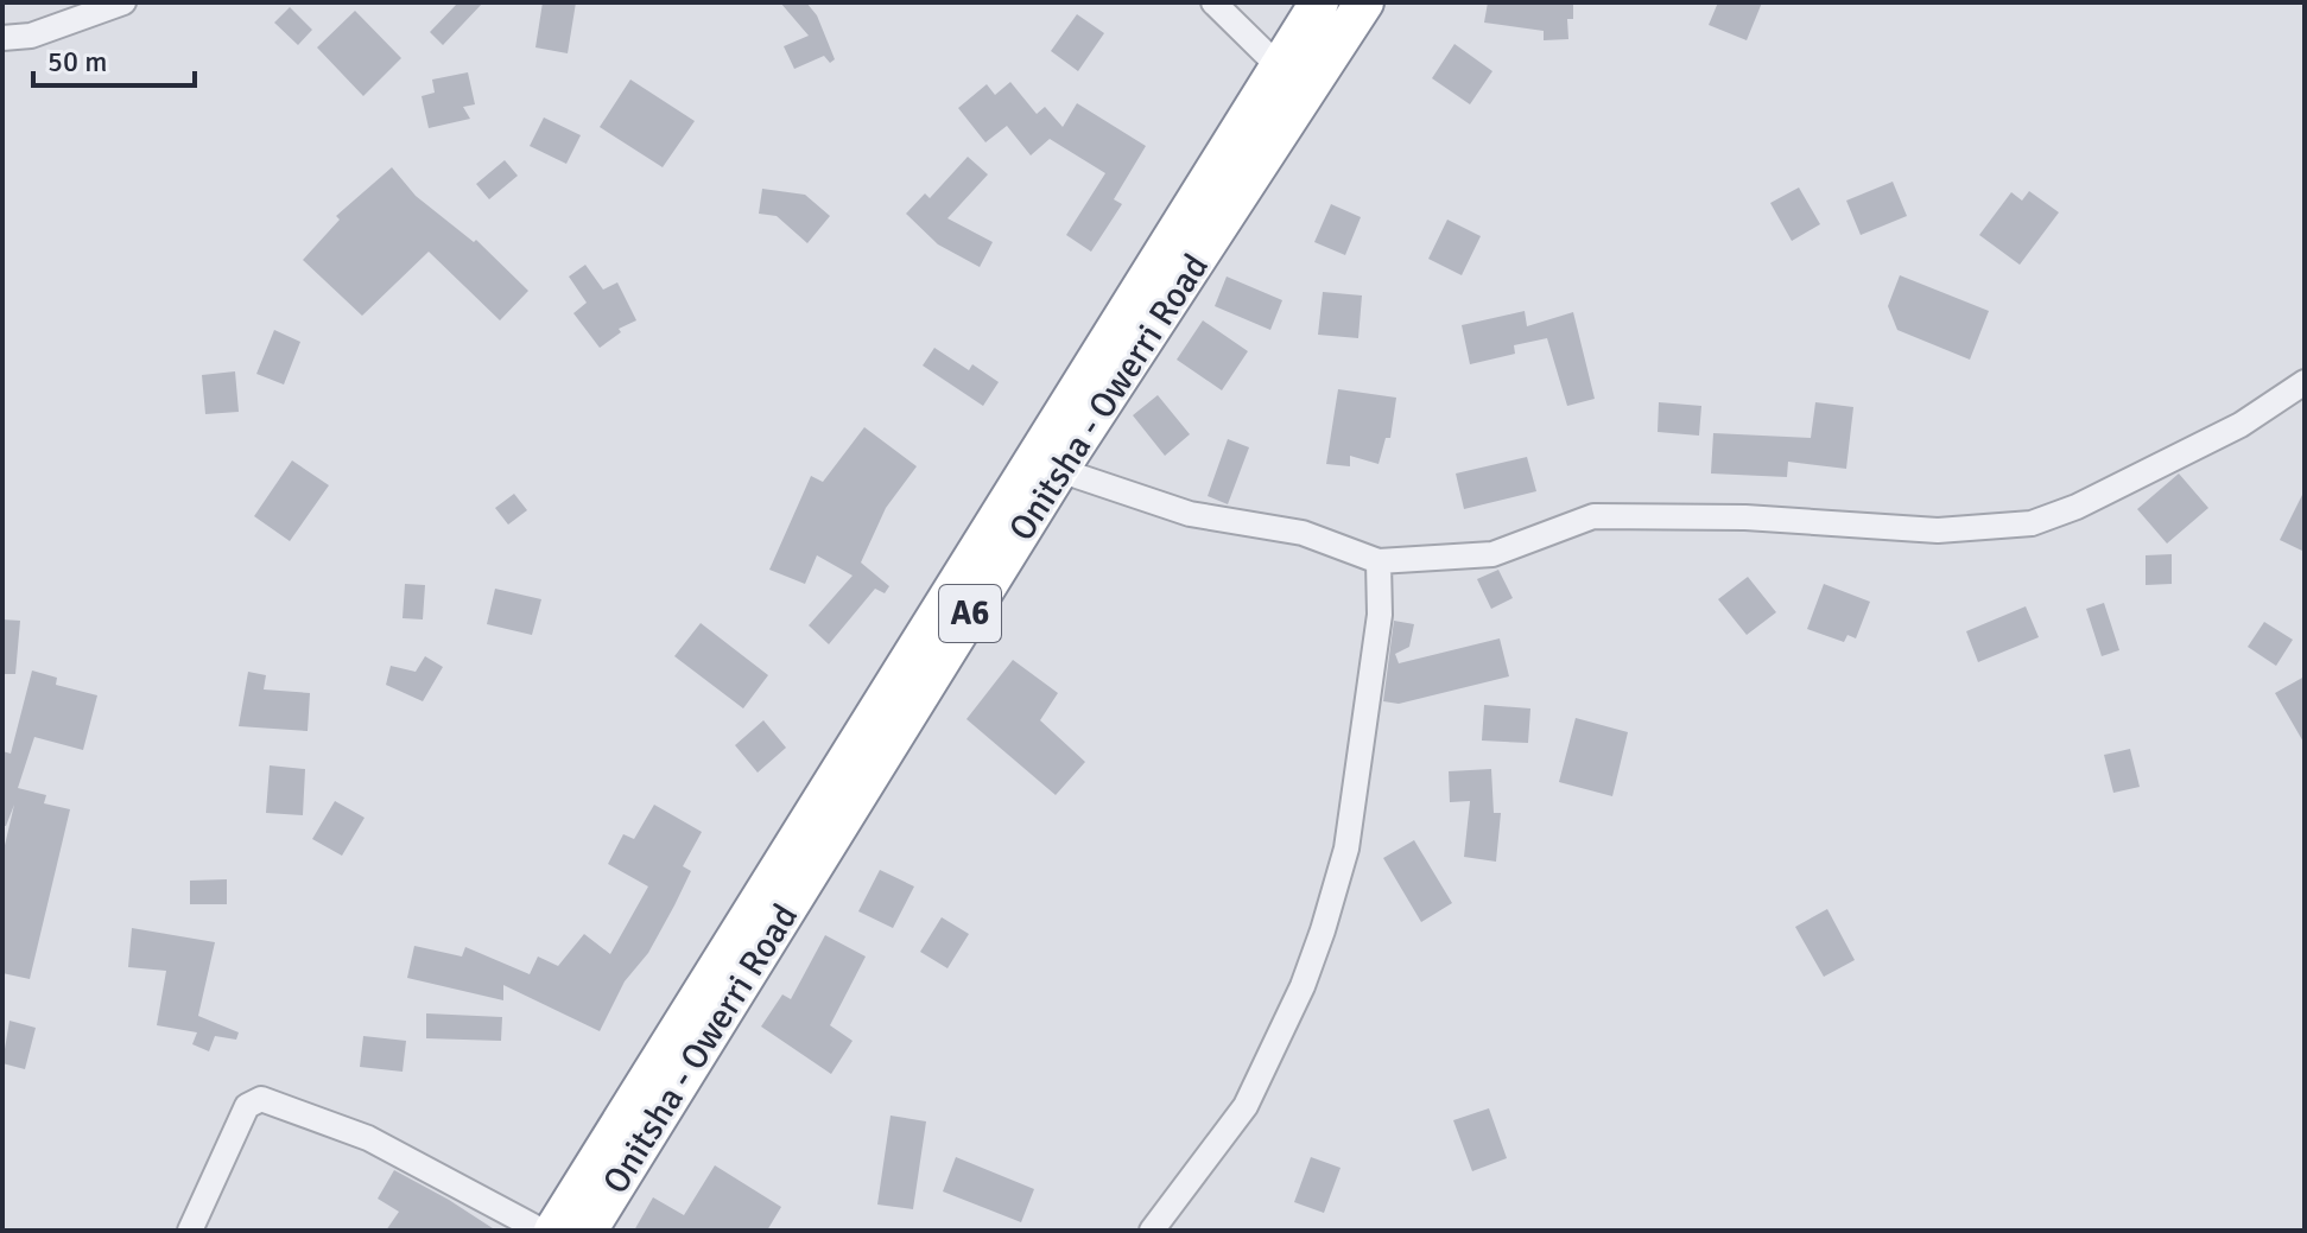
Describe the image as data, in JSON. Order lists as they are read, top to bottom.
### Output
{
  "streets": {
    "highway": ["Onitsha - Owerri Road", "A6"]
  },
  "scale_bar": "50 m"
}
